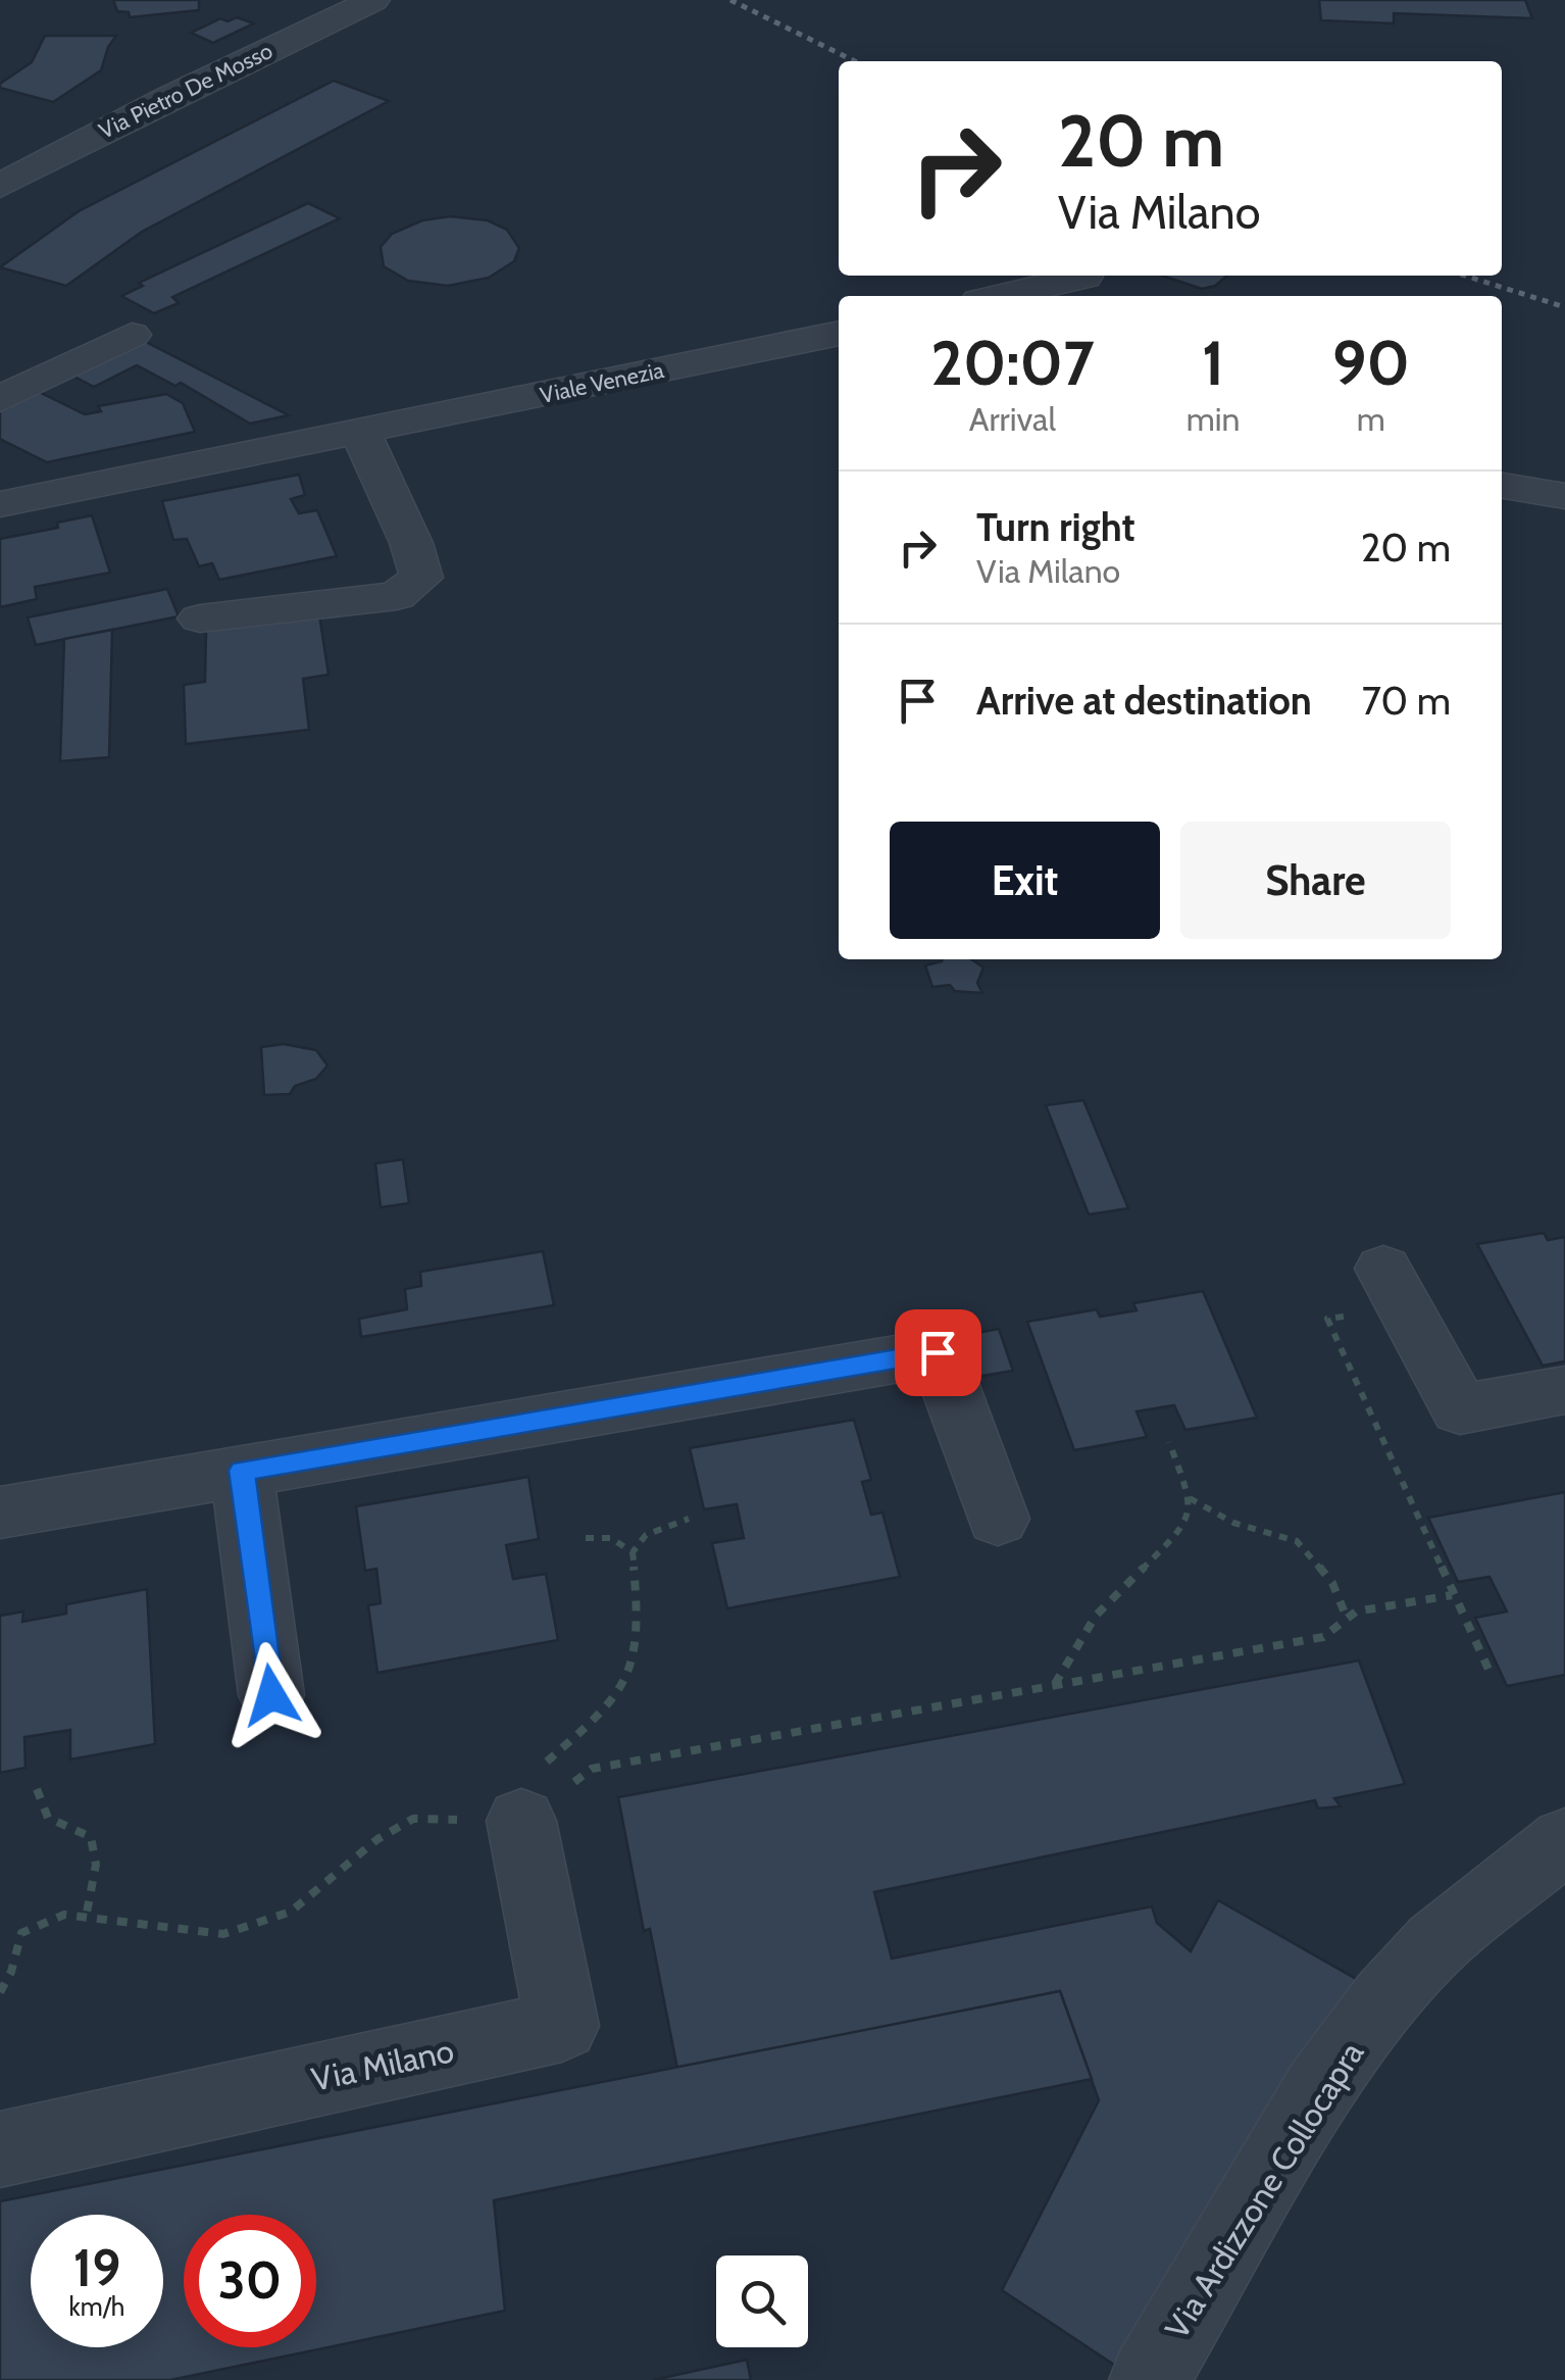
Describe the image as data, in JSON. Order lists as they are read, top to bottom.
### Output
{
  "streets": {
    "street": [
      "Via Pietro De Mosso",
      "Viale Venezia",
      "Via Milano",
      "Via Ardizzone Collocapra"
    ]
  },
  "page": {
    "turn": ["20 m", "Via Milano"],
    "eta": [
      "20:07",
      "Arrival",
      "1",
      "min",
      "90",
      "m"
    ],
    "list": [
      {
        "name": "Turn right",
        "note": "Via Milano",
        "value": "20 m"
      },
      {
        "name": "Arrive at destination",
        "value": "70 m"
      }
    ],
    "buttons": ["Exit", "Share"],
    "speed": "19 km/h",
    "limit": "30"
  }
}
